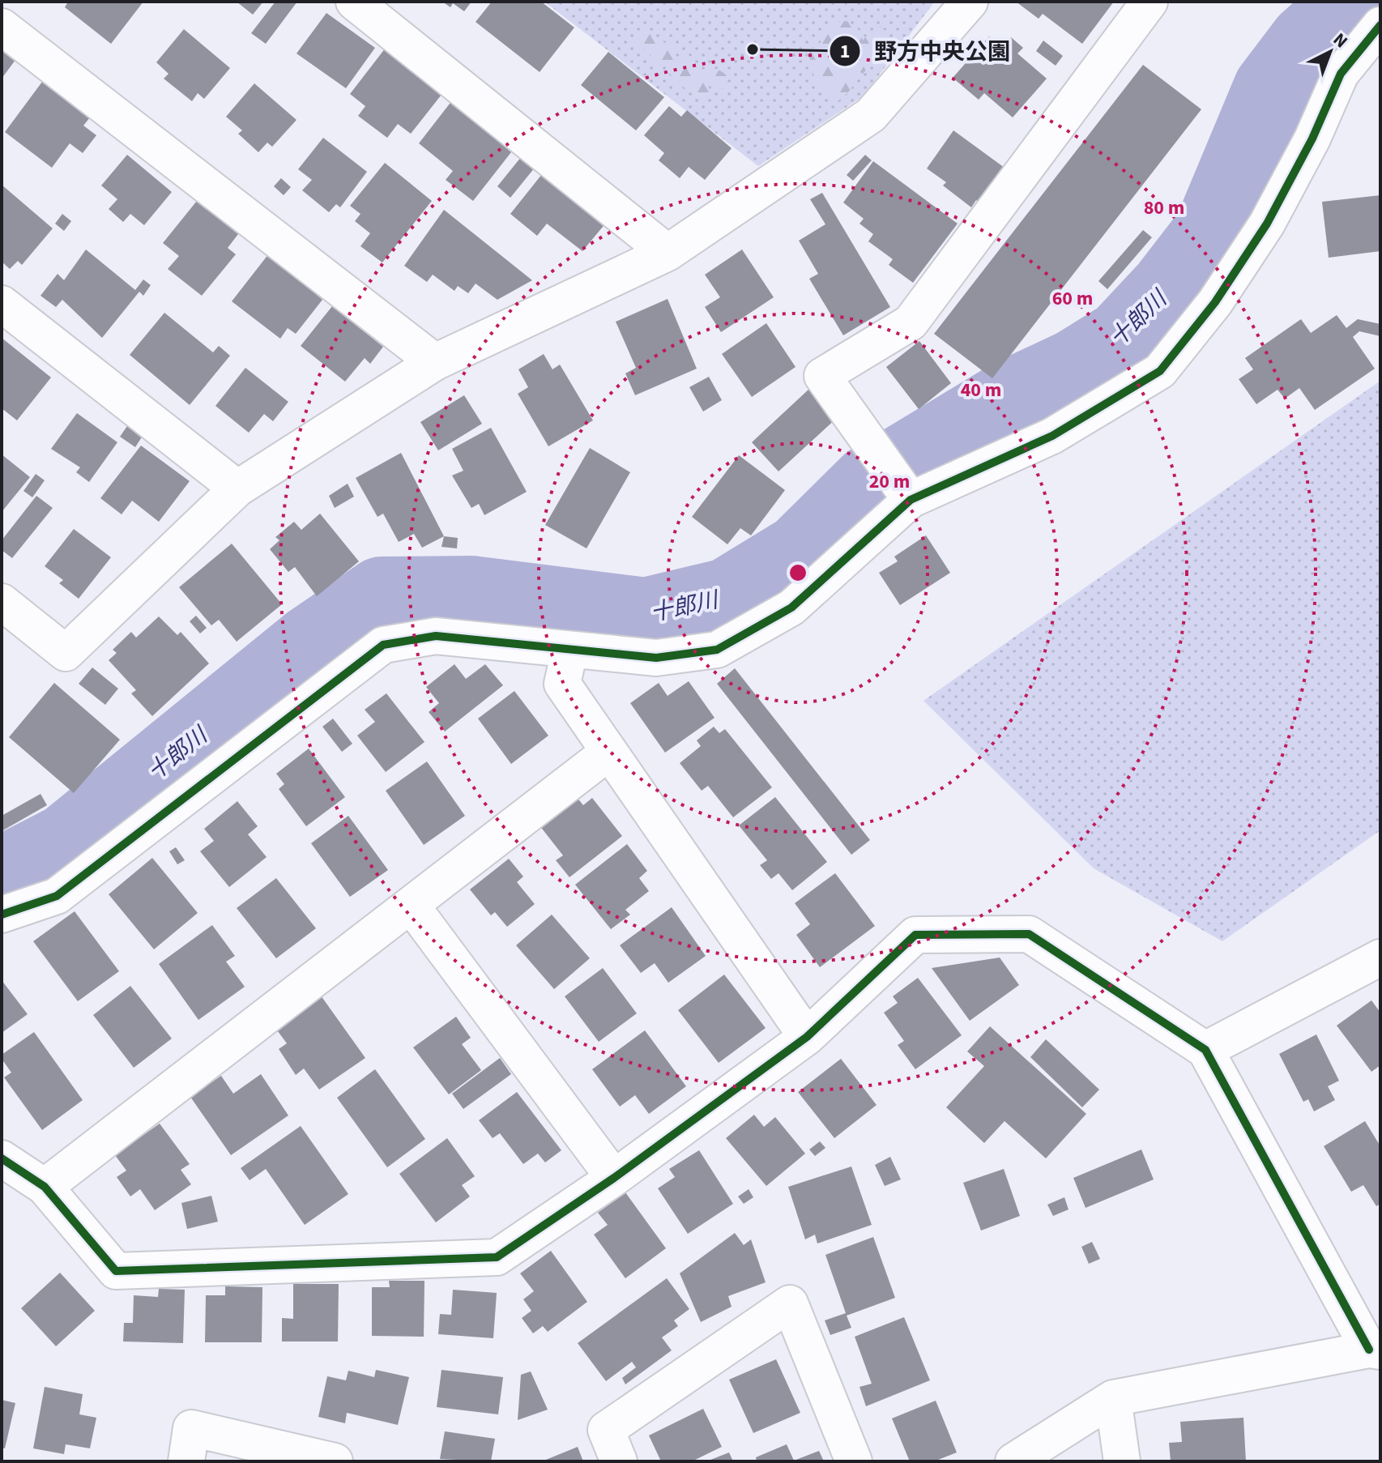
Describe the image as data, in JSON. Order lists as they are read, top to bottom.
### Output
{
  "water": ["十郎川"],
  "places": ["野方中央公園"],
  "north": "top right",
  "rings": [
    "80 m",
    "60 m",
    "40 m",
    "20 m"
  ]
}
